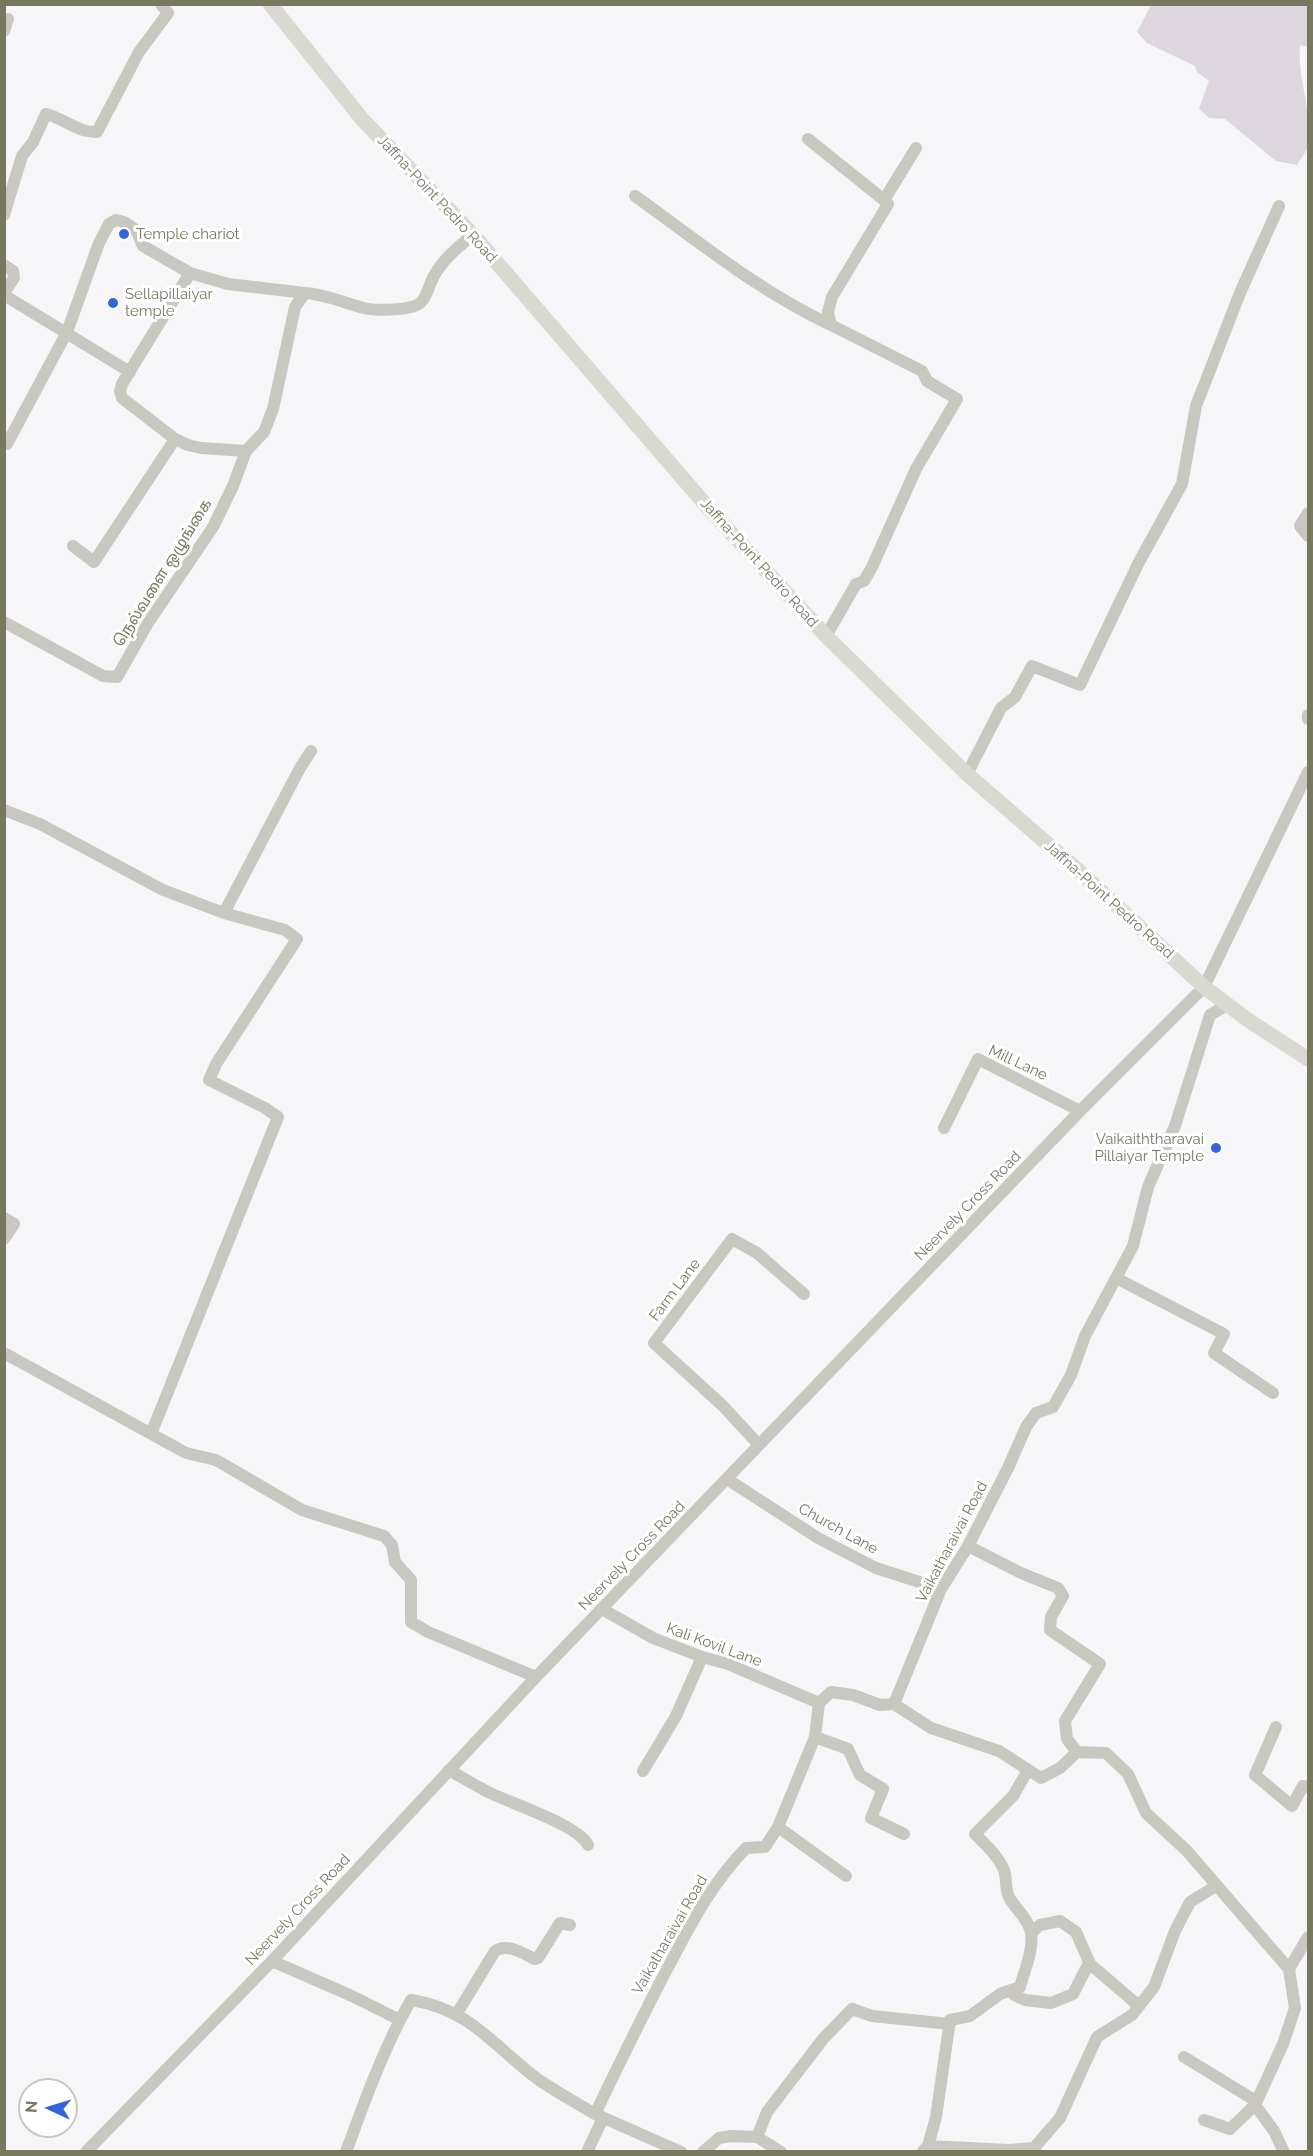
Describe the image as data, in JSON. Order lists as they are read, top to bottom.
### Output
{
  "streets": {
    "main road": ["Jaffna-Point Pedro Road"],
    "street": [
      "நெல்வளை ஒழுங்கை",
      "Mill Lane",
      "Neervely Cross Road",
      "Farm Lane",
      "Church Lane",
      "Vaikatharaivai Road",
      "Kali Kovil Lane"
    ]
  },
  "crossings": [
    ["Jaffna-Point Pedro Road", "Neervely Cross Road"],
    ["Jaffna-Point Pedro Road", "Vaikatharaivai Road"],
    ["Mill Lane", "Neervely Cross Road"],
    ["Neervely Cross Road", "Farm Lane"],
    ["Neervely Cross Road", "Church Lane"],
    ["Neervely Cross Road", "Kali Kovil Lane"],
    ["Church Lane", "Vaikatharaivai Road"],
    ["Vaikatharaivai Road", "Kali Kovil Lane"]
  ],
  "places": ["Temple chariot", "Sellapillaiyar temple", "Vaikaiththaravai Pillaiyar Temple"],
  "north": "left"
}
